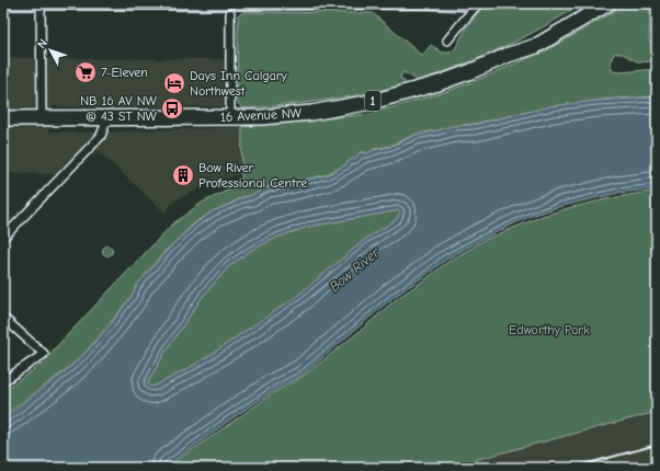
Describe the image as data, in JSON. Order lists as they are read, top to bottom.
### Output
{
  "streets": {
    "highway": ["1", "16 Avenue NW"]
  },
  "water": ["Bow River"],
  "parks": ["Edworthy Park"],
  "places": {
    "supermarket": ["7-Eleven"],
    "hotel": ["Days Inn Calgary Northwest"],
    "bus stop": ["NB 16 AV NW @ 43 ST NW"],
    "building": ["Bow River Professional Centre"]
  },
  "north": "top left"
}
